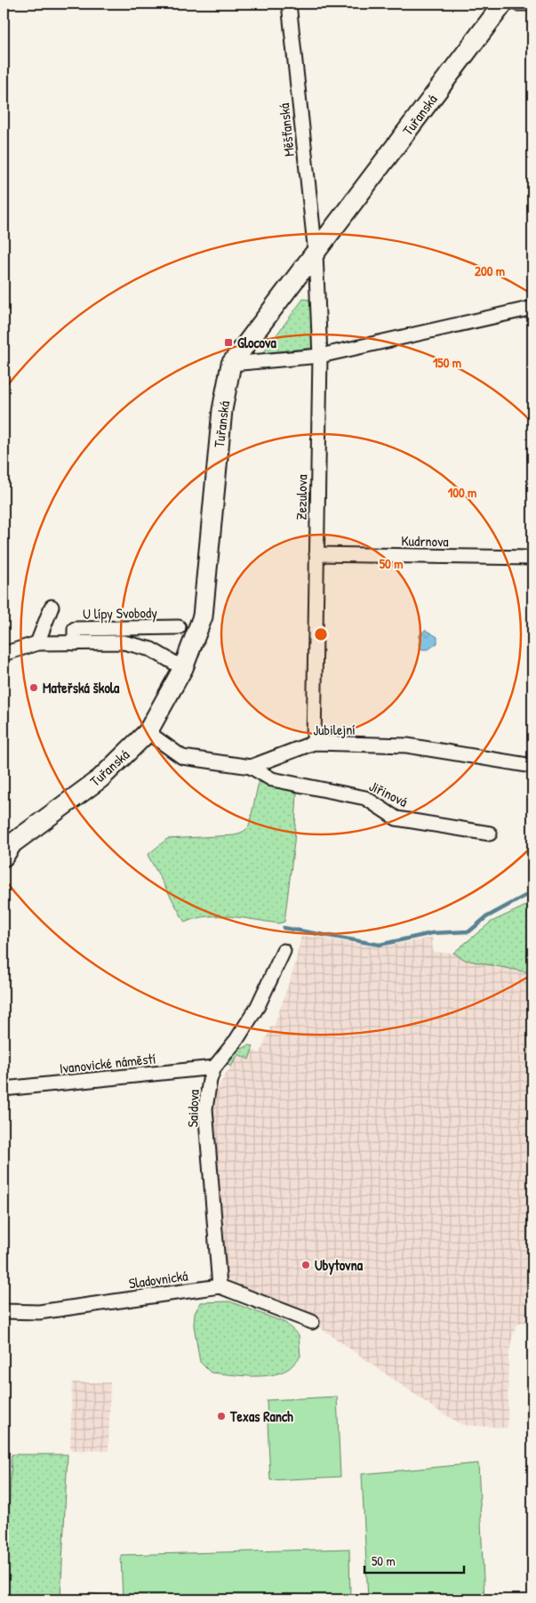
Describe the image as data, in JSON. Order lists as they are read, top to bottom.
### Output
{
  "streets": {
    "main road": ["Tuřanská"],
    "street": [
      "Měšťanská",
      "Zezulova",
      "Kudrnova",
      "U lípy Svobody",
      "Jubilejní",
      "Jiřinová",
      "Ivanovické náměstí",
      "Saidova",
      "Sladovnická"
    ]
  },
  "crossings": [
    ["Tuřanská", "Měšťanská"],
    ["Tuřanská", "Zezulova"],
    ["Tuřanská", "U lípy Svobody"],
    ["Tuřanská", "Jubilejní"],
    ["Měšťanská", "Zezulova"],
    ["Zezulova", "Kudrnova"],
    ["Zezulova", "Jubilejní"],
    ["Jubilejní", "Jiřinová"],
    ["Ivanovické náměstí", "Saidova"],
    ["Saidova", "Sladovnická"]
  ],
  "places": {
    "transit": ["Glocova"],
    "other": ["Mateřská škola", "Ubytovna", "Texas Ranch"]
  },
  "scale_bar": "50 m",
  "rings": [
    "200 m",
    "150 m",
    "100 m",
    "50 m"
  ]
}
